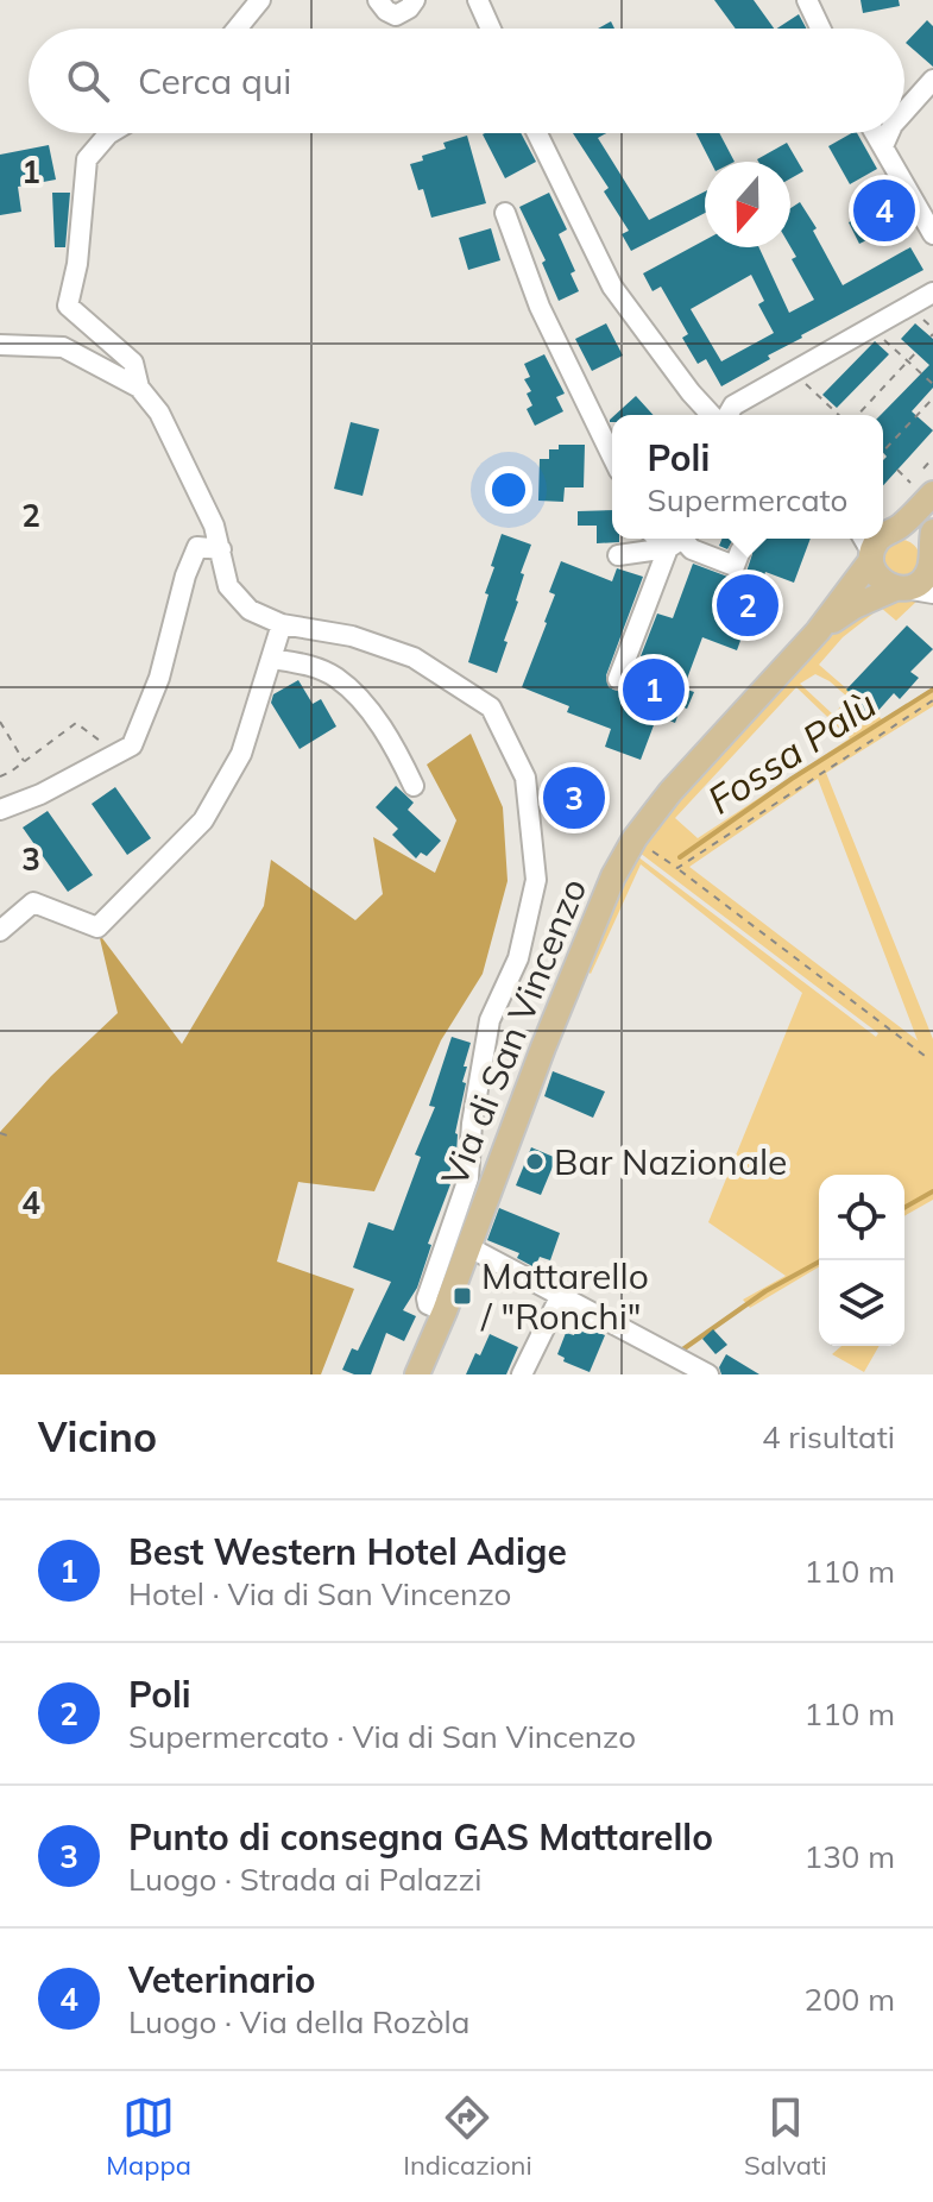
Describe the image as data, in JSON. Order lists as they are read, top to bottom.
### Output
{
  "streets": {
    "main road": ["Via di San Vincenzo"]
  },
  "water": ["Fossa Palù"],
  "places": {
    "other": ["Bar Nazionale"],
    "transit": ["Mattarello / \"Ronchi\""]
  },
  "north": "bottom",
  "page": {
    "search": "Cerca qui",
    "pins": [
      "4",
      "2",
      "1",
      "3"
    ],
    "popup": ["Poli", "Supermercato"],
    "heading": ["Vicino", "4 risultati"],
    "list": [
      {
        "mark": "1",
        "name": "Best Western Hotel Adige",
        "note": "Hotel · Via di San Vincenzo",
        "value": "110 m"
      },
      {
        "mark": "2",
        "name": "Poli",
        "note": "Supermercato · Via di San Vincenzo",
        "value": "110 m"
      },
      {
        "mark": "3",
        "name": "Punto di consegna GAS Mattarello",
        "note": "Luogo · Strada ai Palazzi",
        "value": "130 m"
      },
      {
        "mark": "4",
        "name": "Veterinario",
        "note": "Luogo · Via della Rozòla",
        "value": "200 m"
      }
    ],
    "nav": ["Mappa", "Indicazioni", "Salvati"]
  },
  "grid": {
    "rows": [
      "1",
      "2",
      "3",
      "4"
    ]
  }
}
